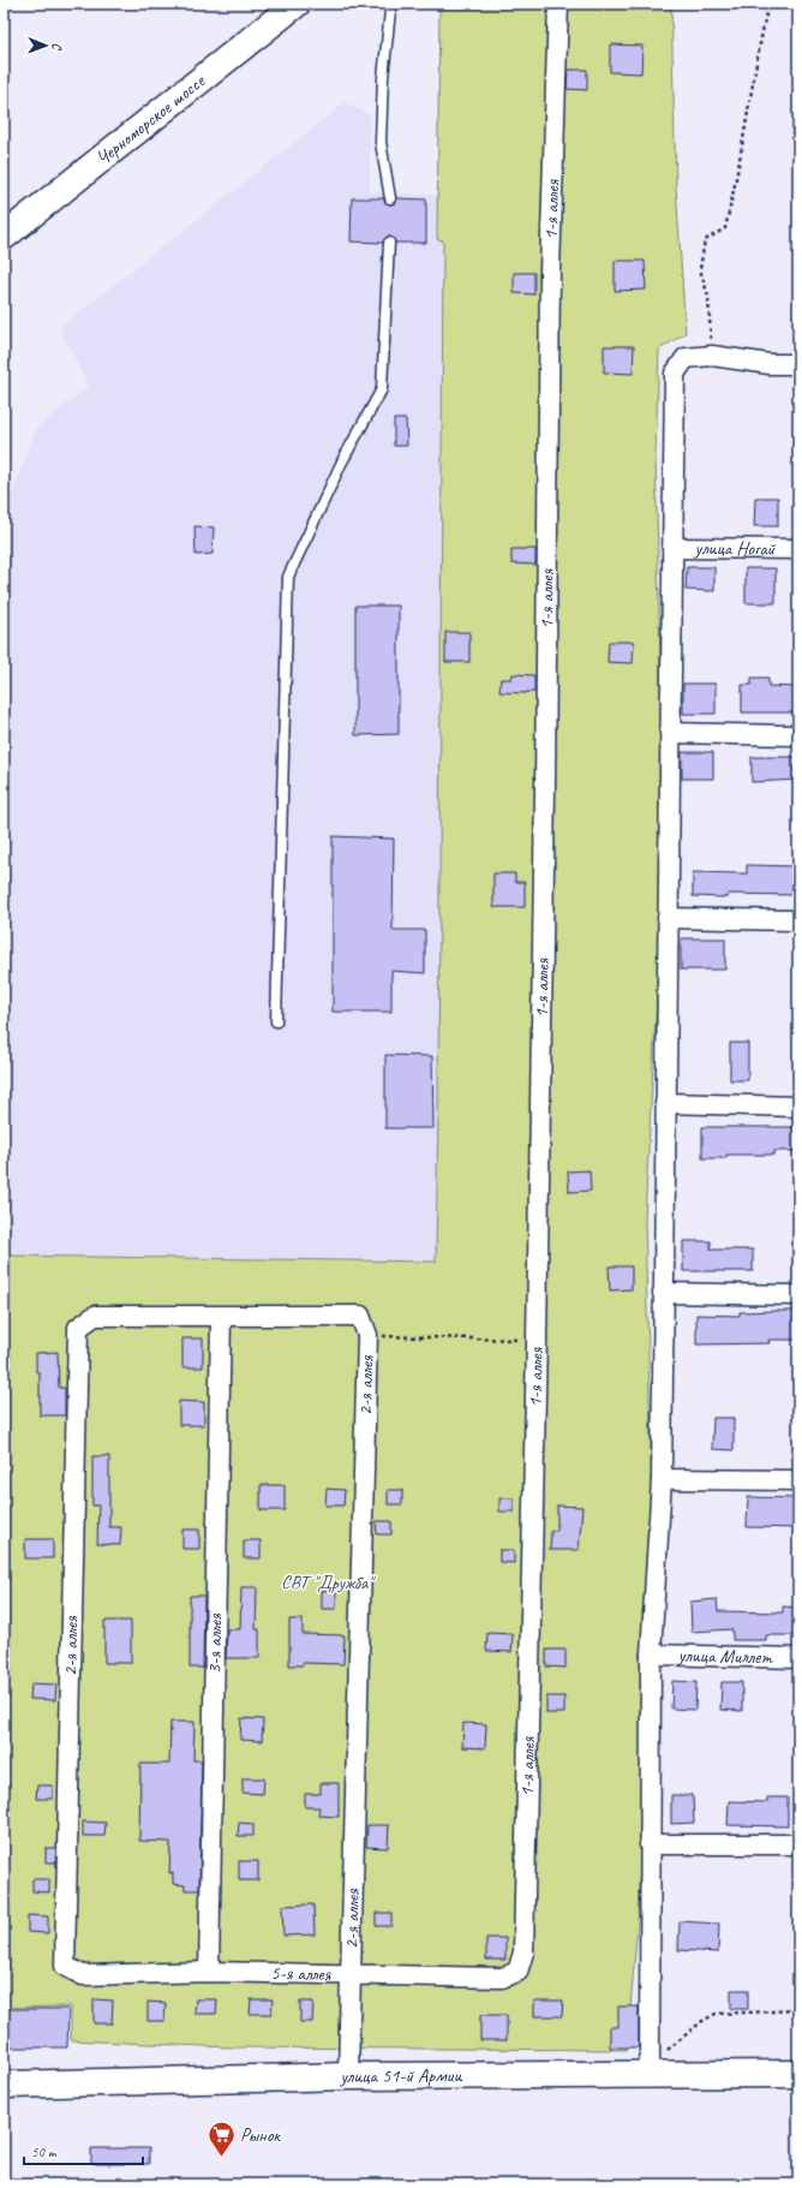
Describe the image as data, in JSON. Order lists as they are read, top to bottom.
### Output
{
  "streets": {
    "main road": ["Черноморское шоссе", "улица 51-й Армии"],
    "street": [
      "1-я аллея",
      "улица Ногай",
      "2-я аллея",
      "3-я аллея",
      "улица Миллет",
      "5-я аллея"
    ]
  },
  "crossings": [
    ["1-я аллея", "5-я аллея"],
    ["2-я аллея", "3-я аллея"],
    ["2-я аллея", "5-я аллея"],
    ["2-я аллея", "улица 51-й Армии"],
    ["3-я аллея", "5-я аллея"]
  ],
  "parks": ["СВТ \"Дружба\""],
  "places": {
    "supermarket": ["Рынок"]
  },
  "scale_bar": "50 m",
  "north": "right"
}
